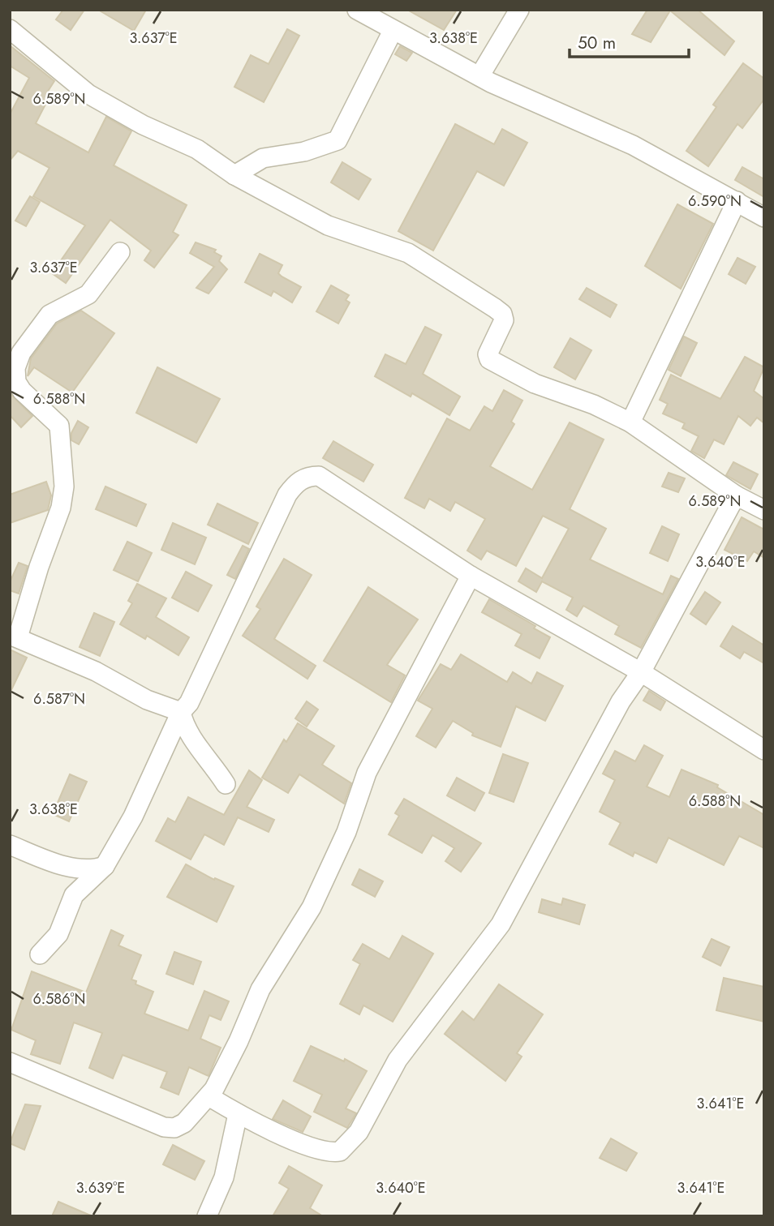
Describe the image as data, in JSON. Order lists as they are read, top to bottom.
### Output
{
  "scale_bar": "50 m",
  "coordinates": [
    "3.637°E",
    "3.638°E",
    "6.589°N",
    "6.590°N",
    "6.588°N",
    "3.640°E",
    "6.587°N",
    "6.586°N",
    "3.641°E",
    "3.639°E"
  ]
}
